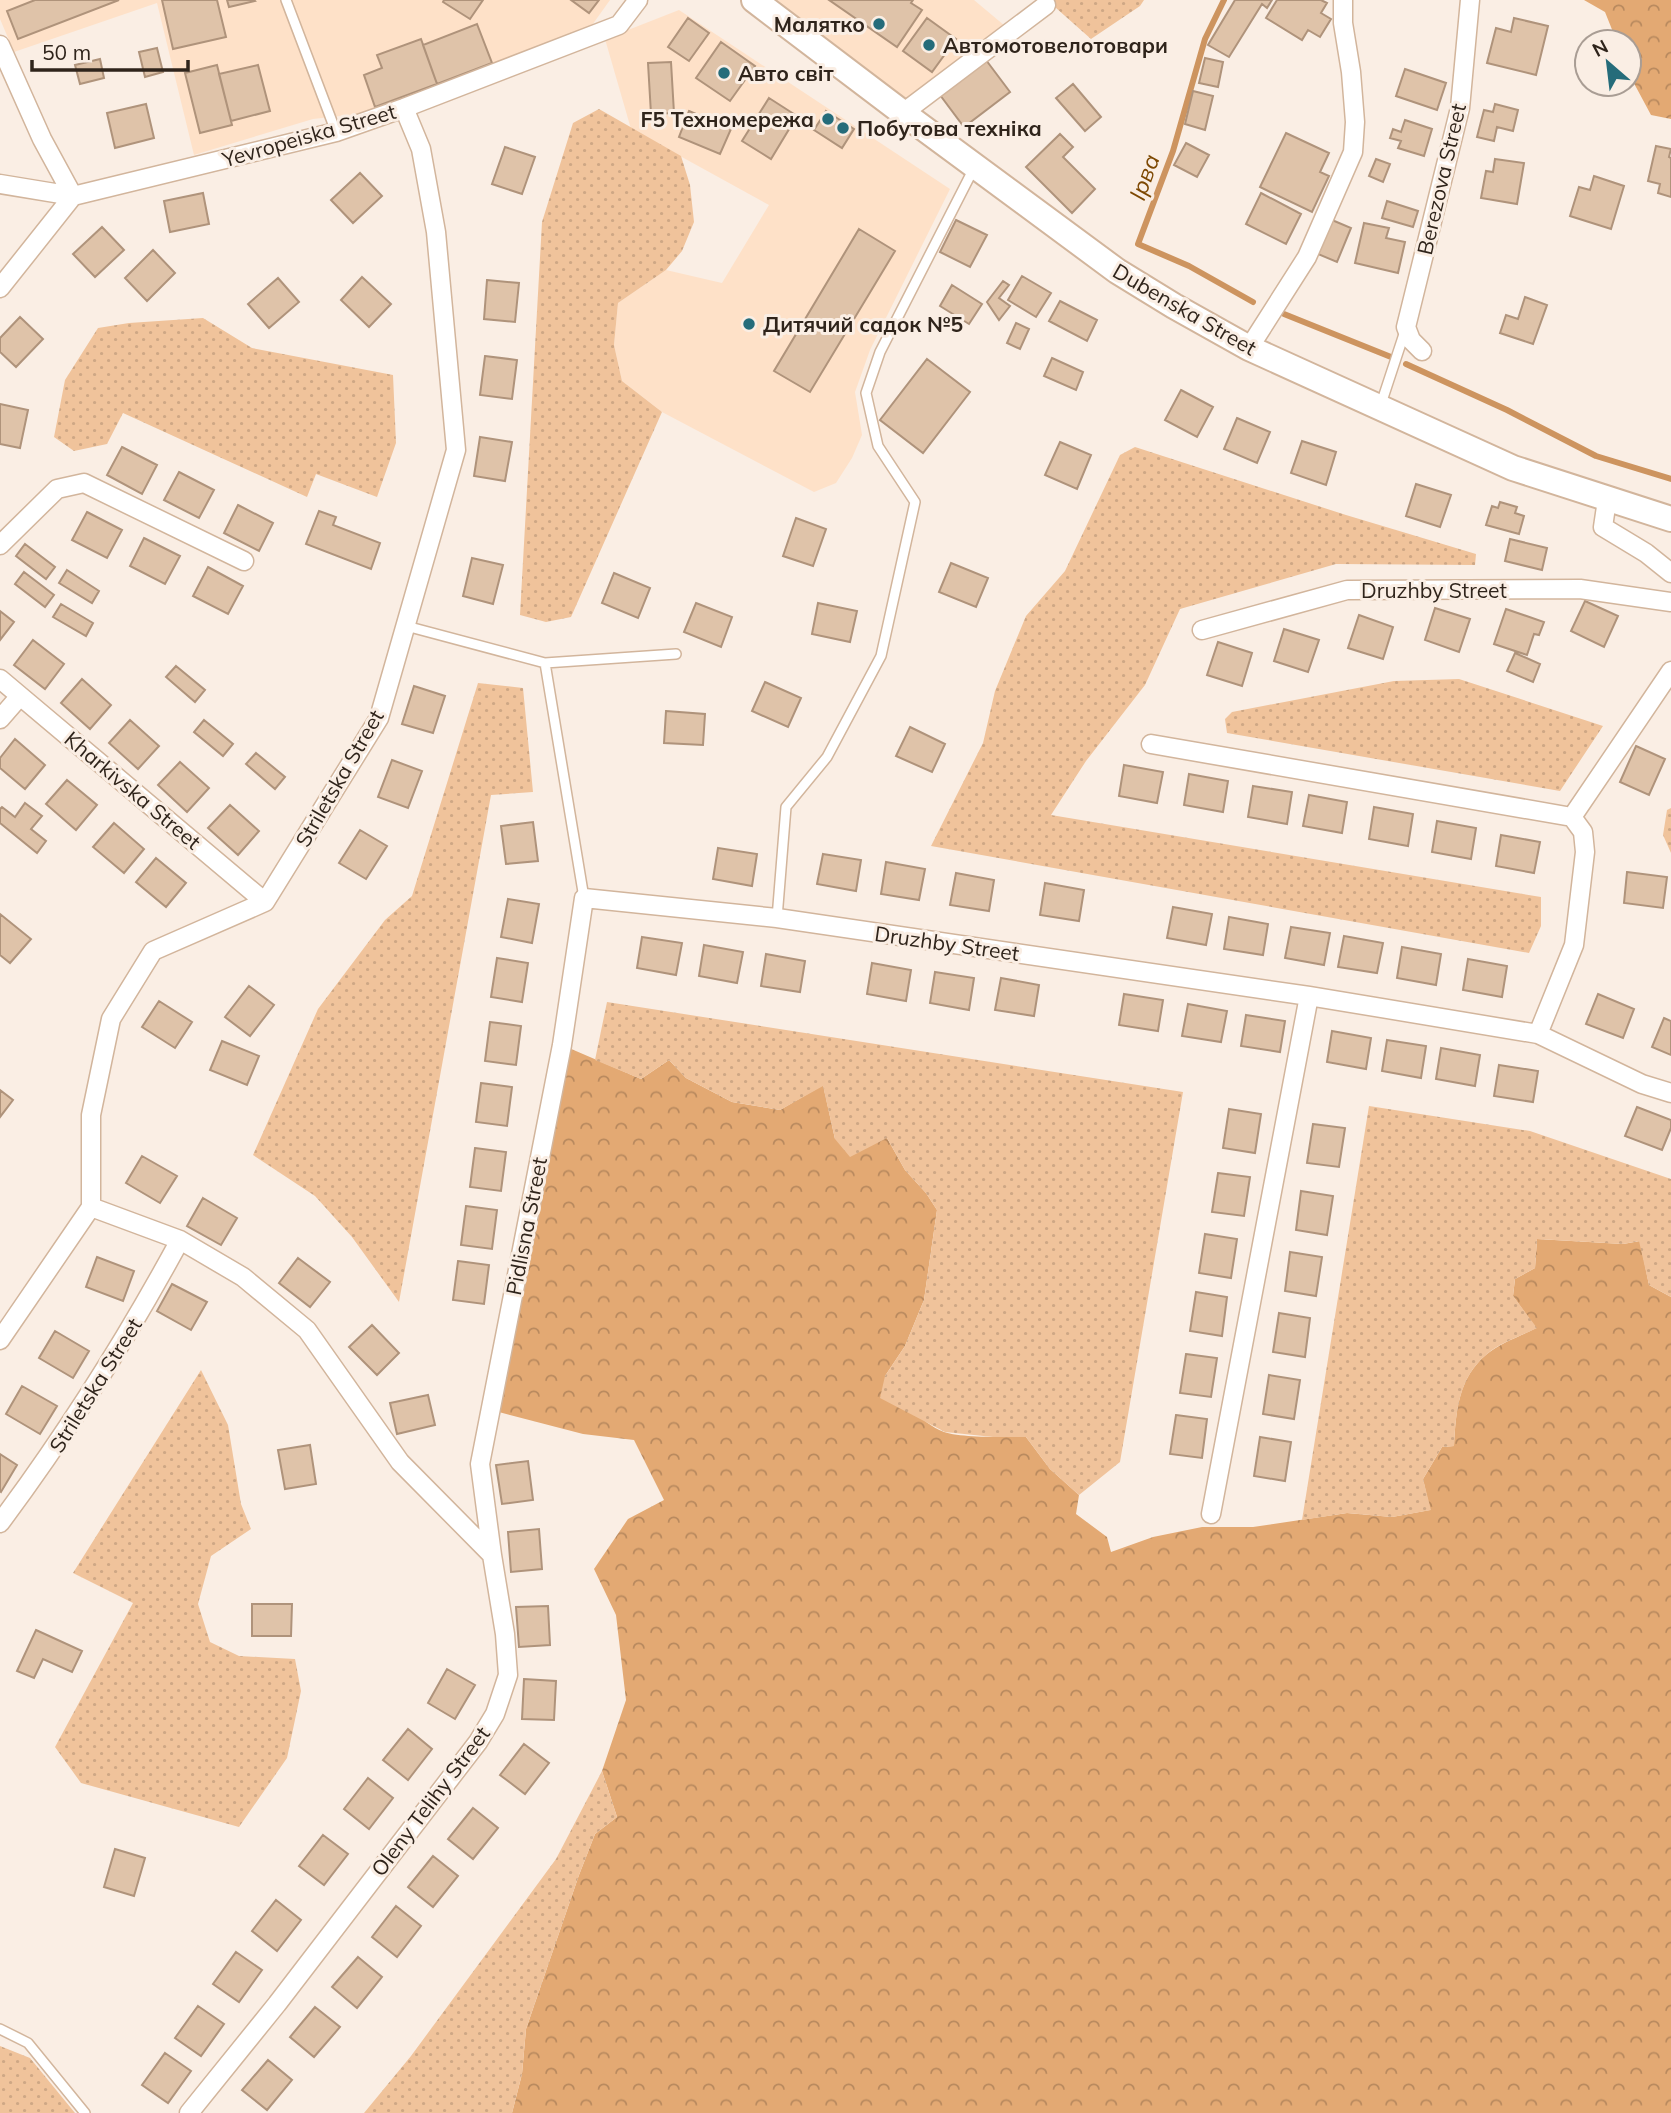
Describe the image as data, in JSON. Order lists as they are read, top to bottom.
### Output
{
  "streets": {
    "main road": ["Dubenska Street"],
    "street": [
      "Yevropeiska Street",
      "Berezova Street",
      "Druzhby Street",
      "Striletska Street",
      "Kharkivska Street",
      "Pidlisna Street",
      "Oleny Telihy Street"
    ]
  },
  "crossings": [
    ["Yevropeiska Street", "Striletska Street"],
    ["Druzhby Street", "Pidlisna Street"],
    ["Striletska Street", "Kharkivska Street"],
    ["Pidlisna Street", "Oleny Telihy Street"]
  ],
  "water": ["Ірва"],
  "places": [
    "Малятко",
    "Автомотовелотовари",
    "Авто світ",
    "F5 Техномережа",
    "Побутова техніка",
    "Дитячий садок №5"
  ],
  "scale_bar": "50 m",
  "north": "top left"
}
